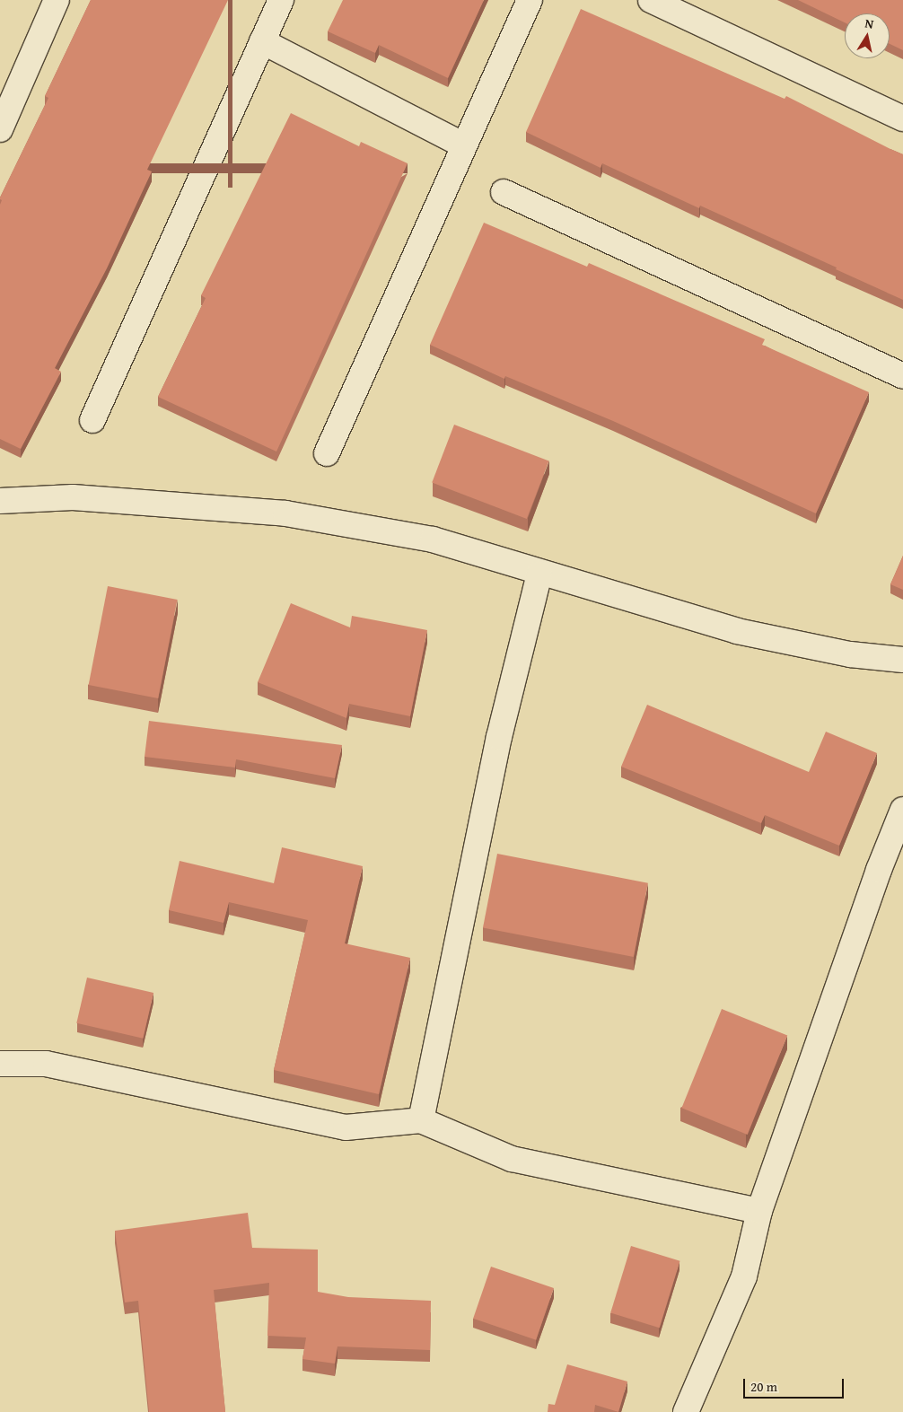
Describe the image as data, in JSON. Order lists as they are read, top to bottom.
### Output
{
  "scale_bar": "20 m",
  "north": "top"
}
